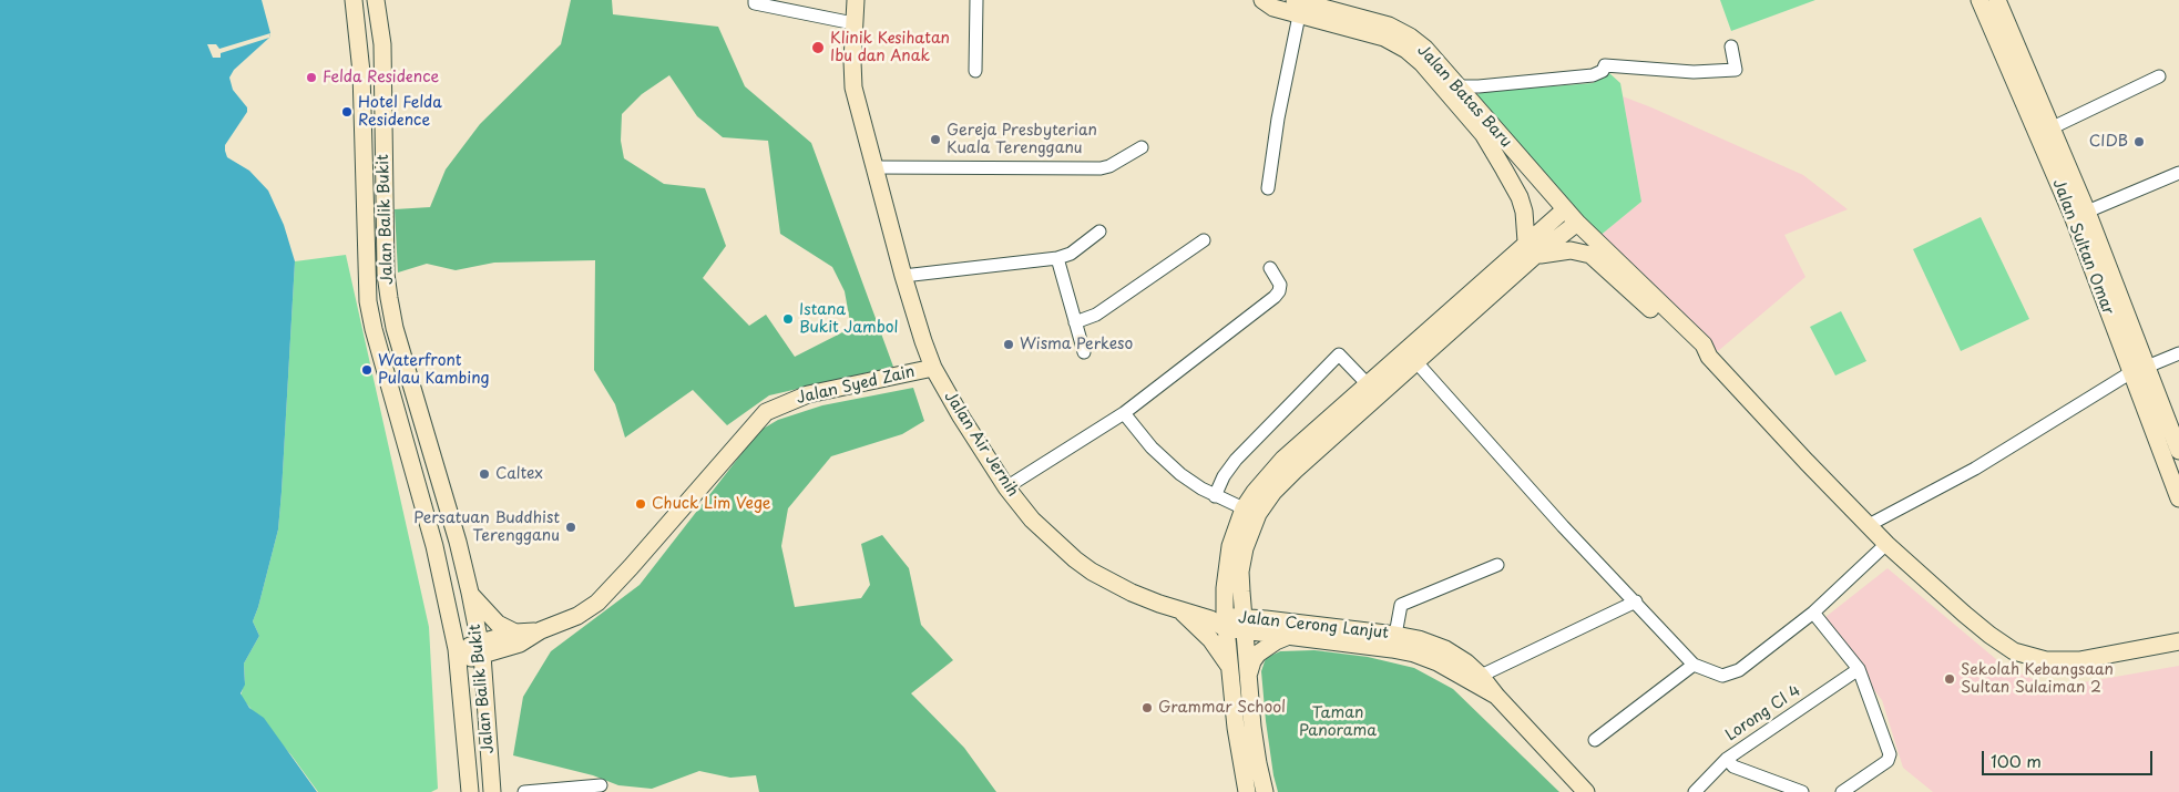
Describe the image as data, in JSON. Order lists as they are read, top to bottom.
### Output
{
  "streets": {
    "main road": [
      "Jalan Batas Baru",
      "Jalan Balik Bukit",
      "Jalan Sultan Omar",
      "Jalan Syed Zain",
      "Jalan Air Jernih",
      "Jalan Cerong Lanjut"
    ],
    "street": ["Lorong Cl 4"]
  },
  "crossings": [
    ["Jalan Balik Bukit", "Jalan Syed Zain"],
    ["Jalan Syed Zain", "Jalan Air Jernih"],
    ["Jalan Air Jernih", "Jalan Cerong Lanjut"]
  ],
  "parks": ["Taman Panorama"],
  "places": [
    "Klinik Kesihatan Ibu dan Anak",
    "Felda Residence",
    "Hotel Felda Residence",
    "Gereja Presbyterian Kuala Terengganu",
    "CIDB",
    "Istana Bukit Jambol",
    "Wisma Perkeso",
    "Waterfront Pulau Kambing",
    "Caltex",
    "Chuck Lim Vege",
    "Persatuan Buddhist Terengganu",
    "Sekolah Kebangsaan Sultan Sulaiman 2",
    "Grammar School"
  ],
  "scale_bar": "100 m"
}
